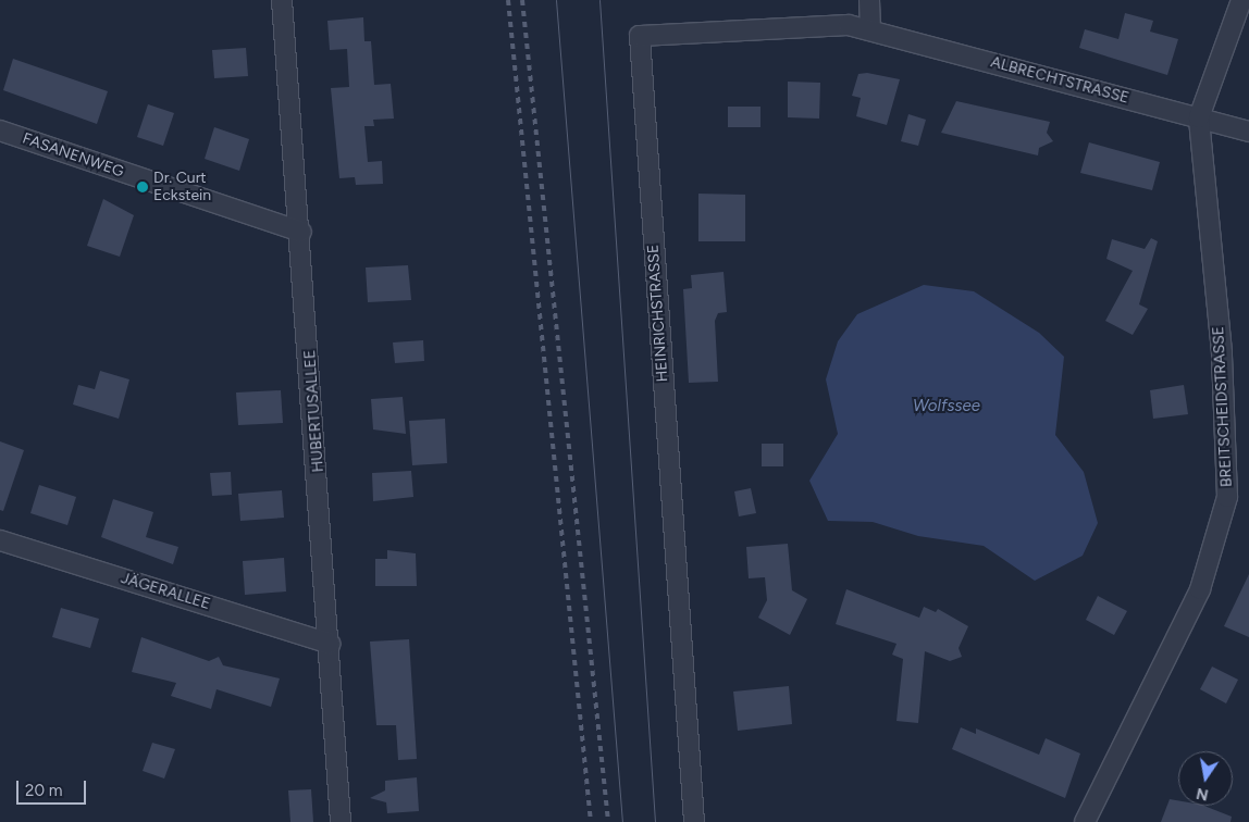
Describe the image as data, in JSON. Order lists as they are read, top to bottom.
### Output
{
  "streets": {
    "street": [
      "ALBRECHTSTRASSE",
      "FASANENWEG",
      "HEINRICHSTRASSE",
      "BREITSCHEIDSTRASSE",
      "HUBERTUSALLEE",
      "JÄGERALLEE"
    ]
  },
  "crossings": [
    ["ALBRECHTSTRASSE", "HEINRICHSTRASSE"],
    ["ALBRECHTSTRASSE", "BREITSCHEIDSTRASSE"],
    ["FASANENWEG", "HUBERTUSALLEE"],
    ["HUBERTUSALLEE", "JÄGERALLEE"]
  ],
  "water": ["Wolfssee"],
  "places": ["Dr. Curt Eckstein"],
  "scale_bar": "20 m",
  "north": "bottom"
}
